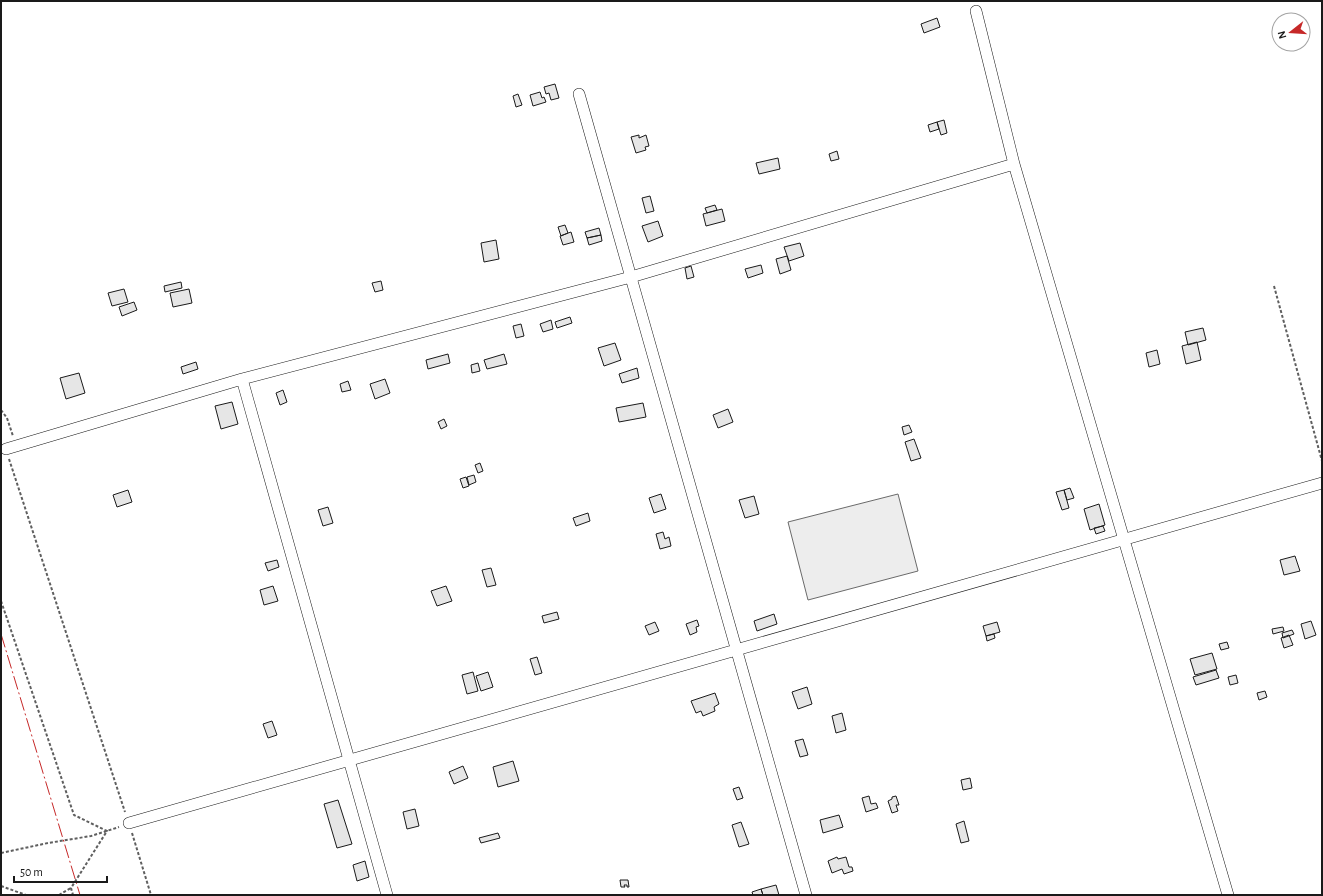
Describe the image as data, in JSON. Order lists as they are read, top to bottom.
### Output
{
  "scale_bar": "50 m",
  "north": "left"
}
